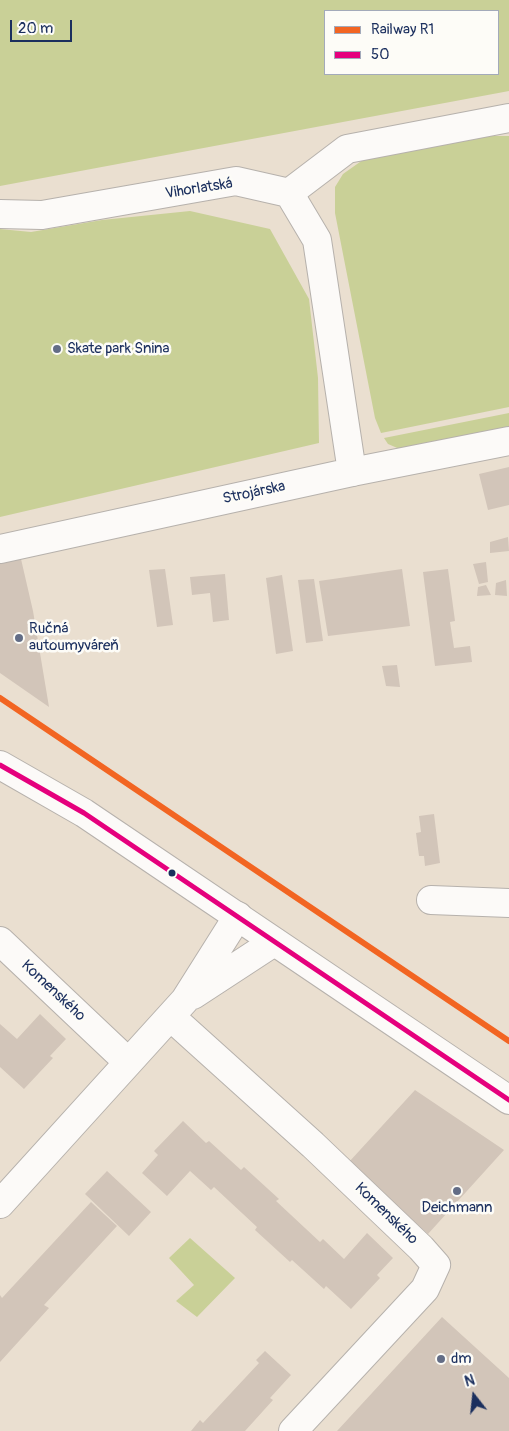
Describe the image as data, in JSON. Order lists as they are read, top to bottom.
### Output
{
  "streets": {
    "main road": ["Vihorlatská", "Strojárska", "Komenského"]
  },
  "places": [
    "Skate park Snina",
    "Ručná autoumyváreň",
    "Deichmann",
    "dm"
  ],
  "lines": ["rail line R1", "transit line 50"],
  "legend": ["Railway R1", "50"],
  "scale_bar": "20 m",
  "north": "top"
}
